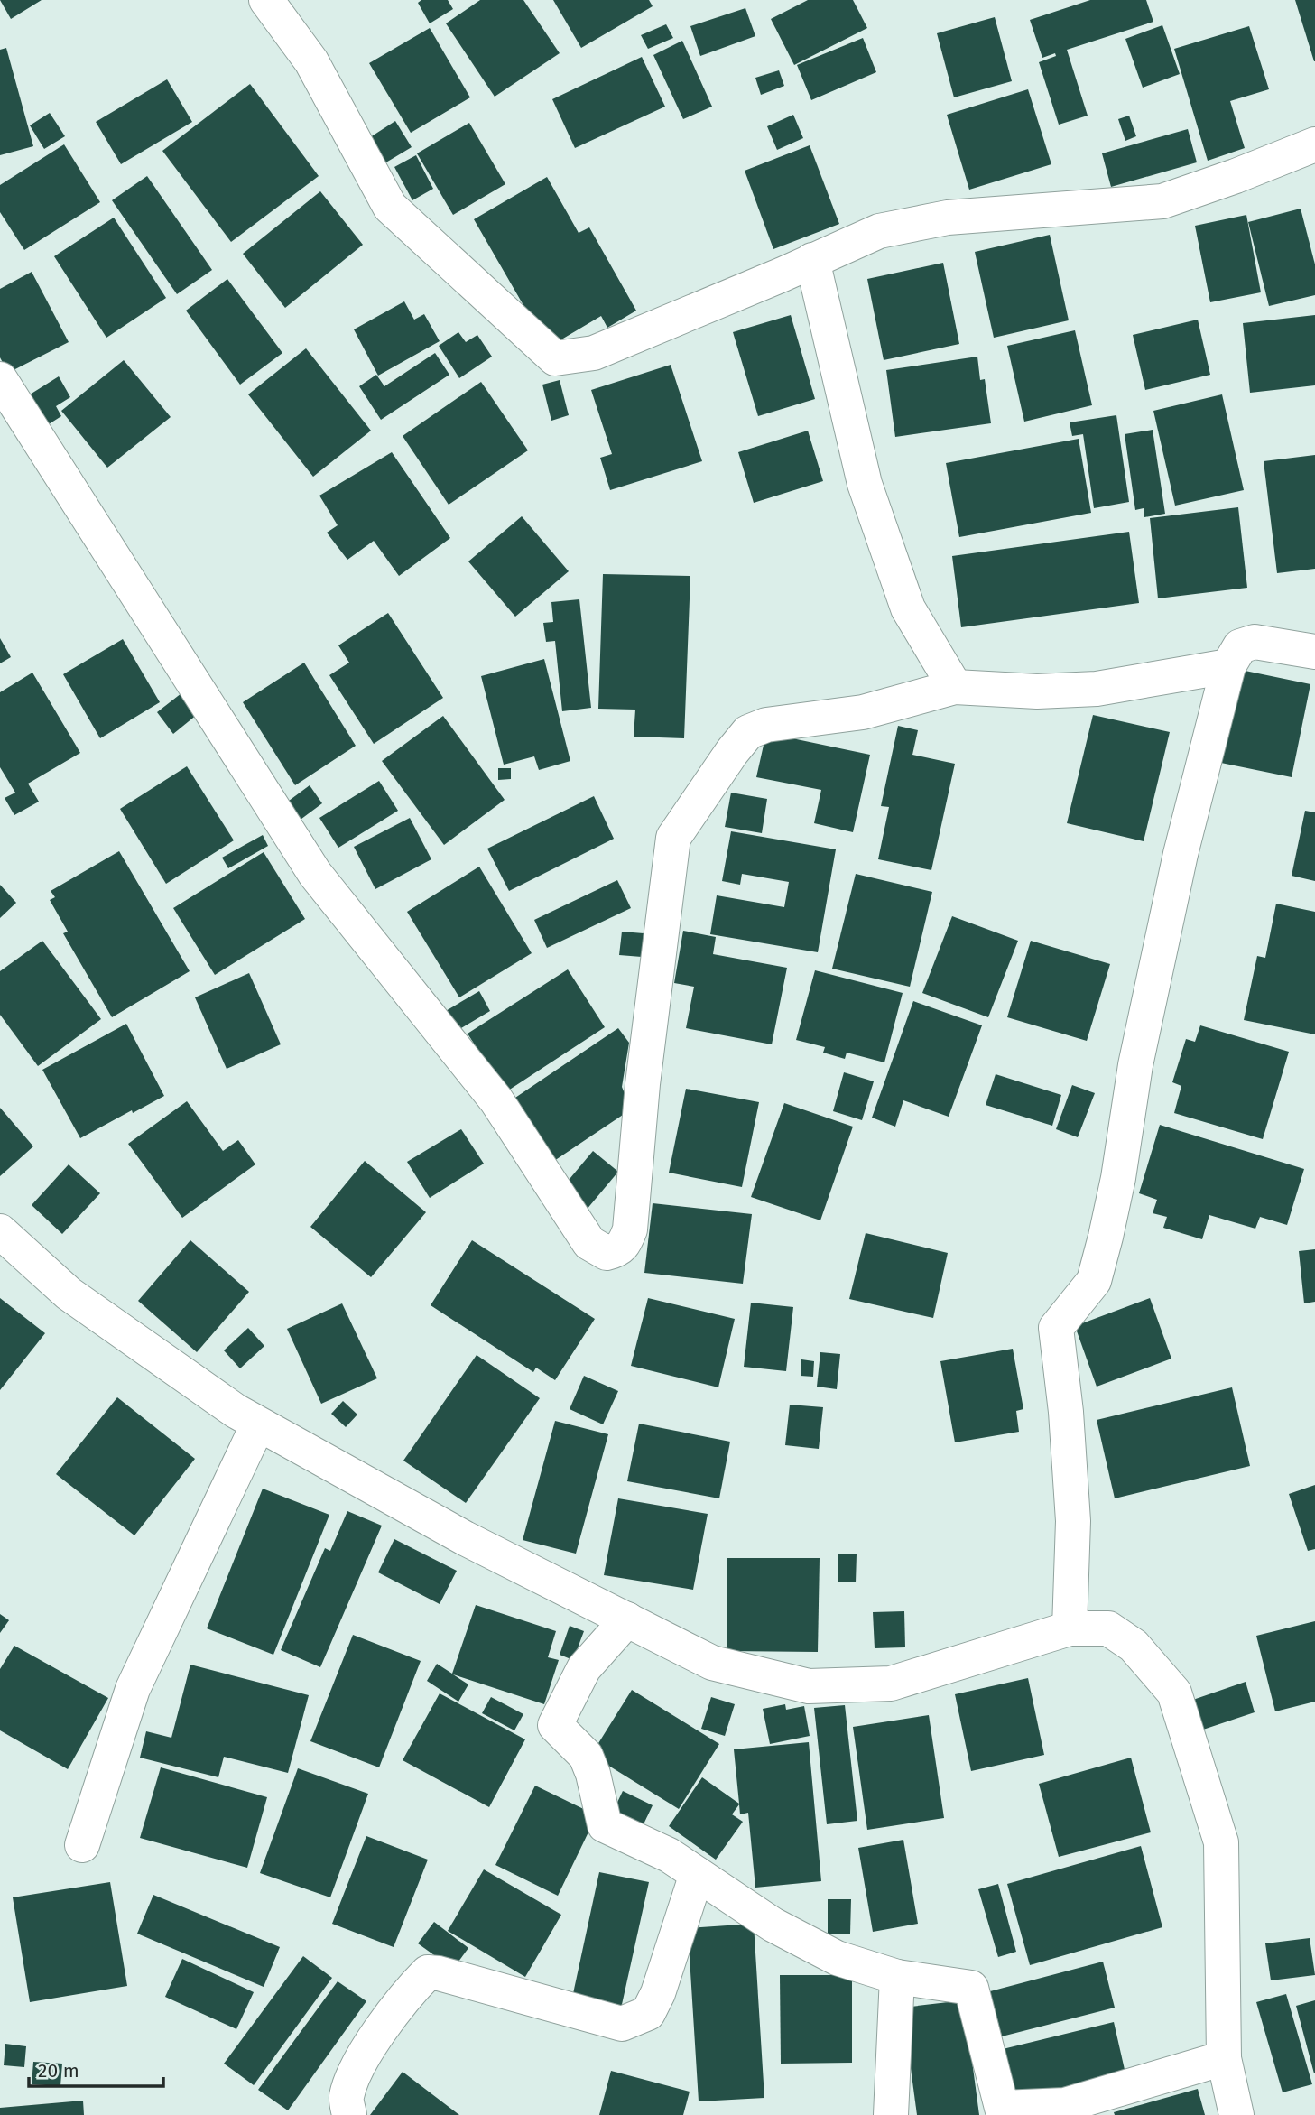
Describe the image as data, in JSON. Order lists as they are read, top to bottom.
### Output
{
  "scale_bar": "20 m"
}
